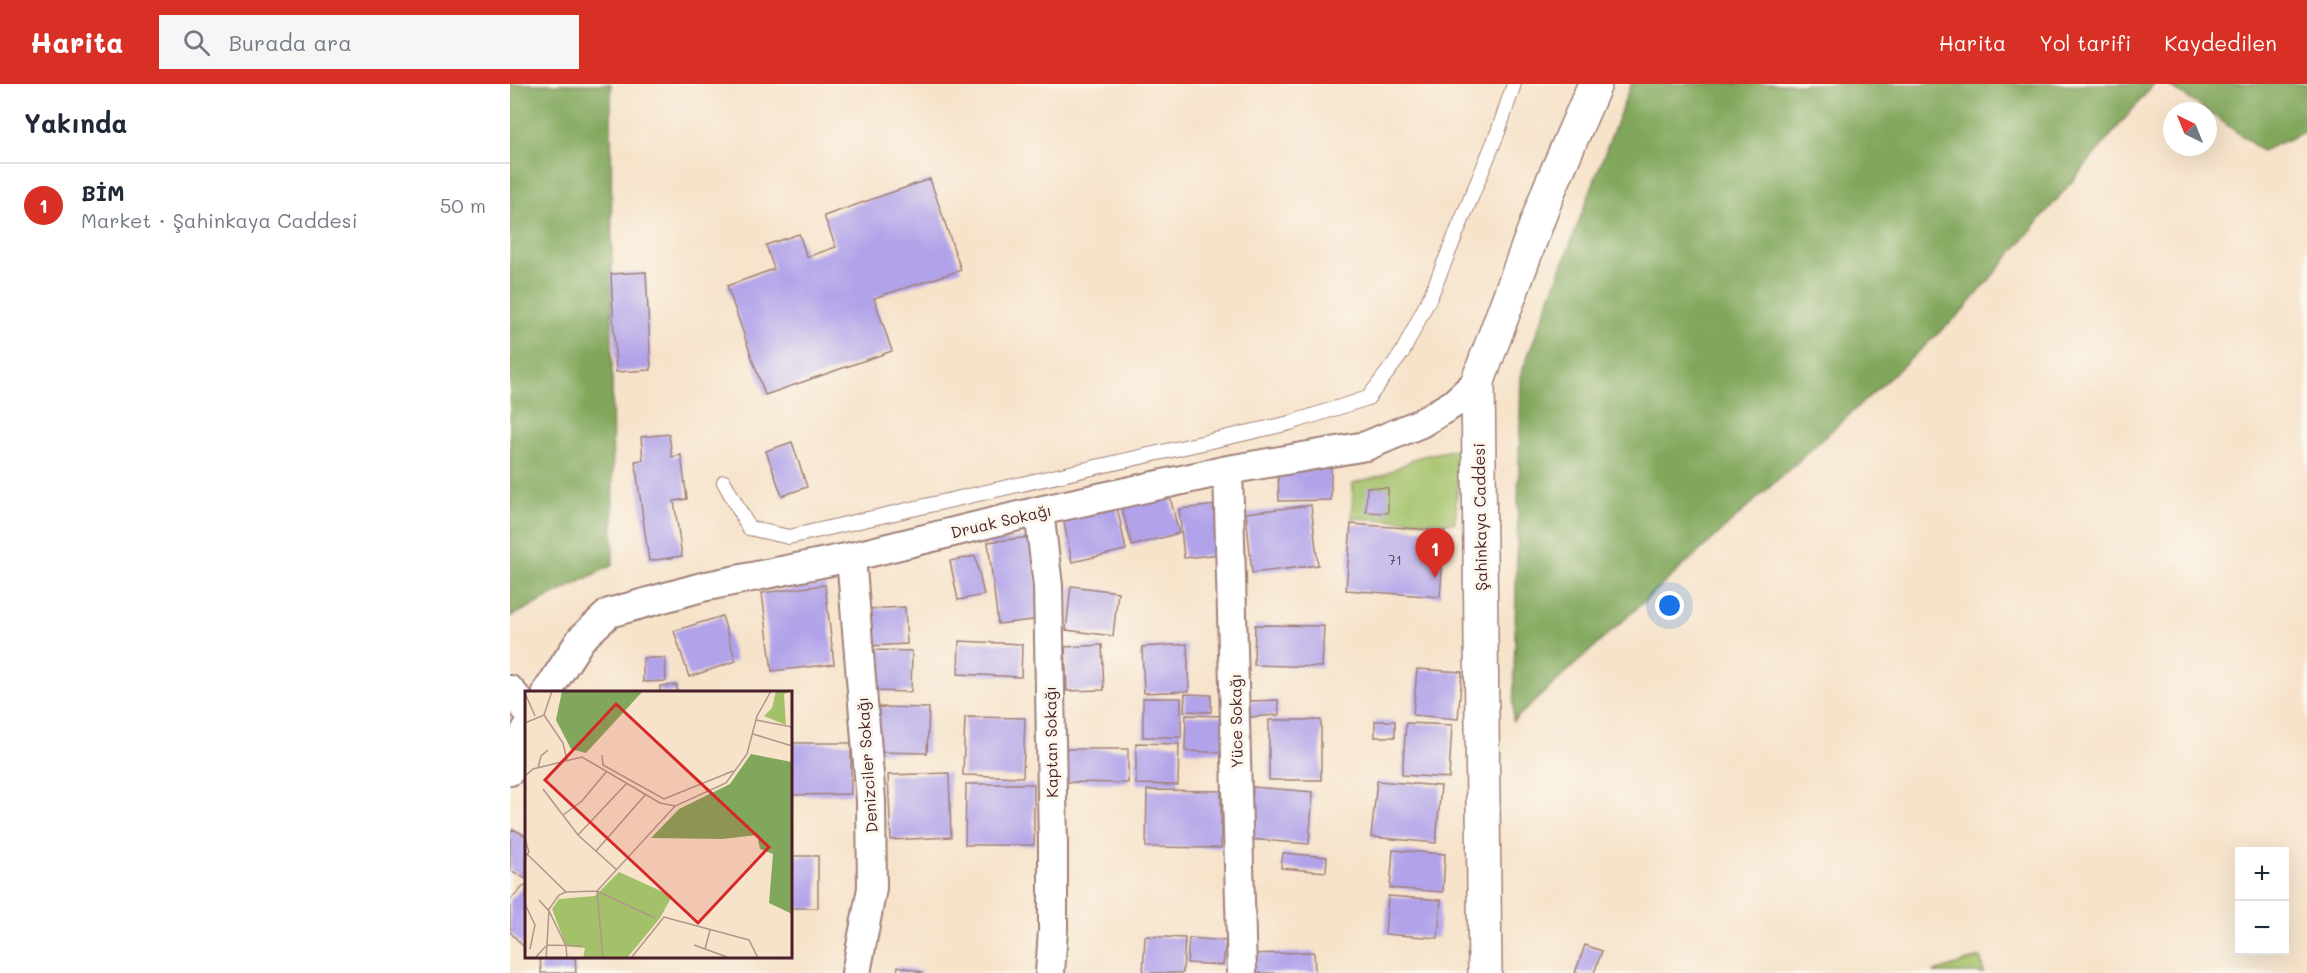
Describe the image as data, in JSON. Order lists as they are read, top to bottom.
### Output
{
  "streets": {
    "street": [
      "Şahinkaya Caddesi",
      "Druak Sokağı",
      "Yüce Sokağı",
      "Kaptan Sokağı",
      "Denizciler Sokağı"
    ]
  },
  "crossings": [
    ["Şahinkaya Caddesi", "Druak Sokağı"],
    ["Druak Sokağı", "Yüce Sokağı"],
    ["Druak Sokağı", "Kaptan Sokağı"],
    ["Druak Sokağı", "Denizciler Sokağı"]
  ],
  "house_numbers": ["71"],
  "north": "top left",
  "page": {
    "header": "Harita",
    "search": "Burada ara",
    "nav": ["Harita", "Yol tarifi", "Kaydedilen"],
    "heading": "Yakında",
    "list": [
      {
        "mark": "1",
        "name": "BİM",
        "note": "Market · Şahinkaya Caddesi",
        "value": "50 m"
      }
    ],
    "pins": "1",
    "map_buttons": ["+", "−"]
  }
}
